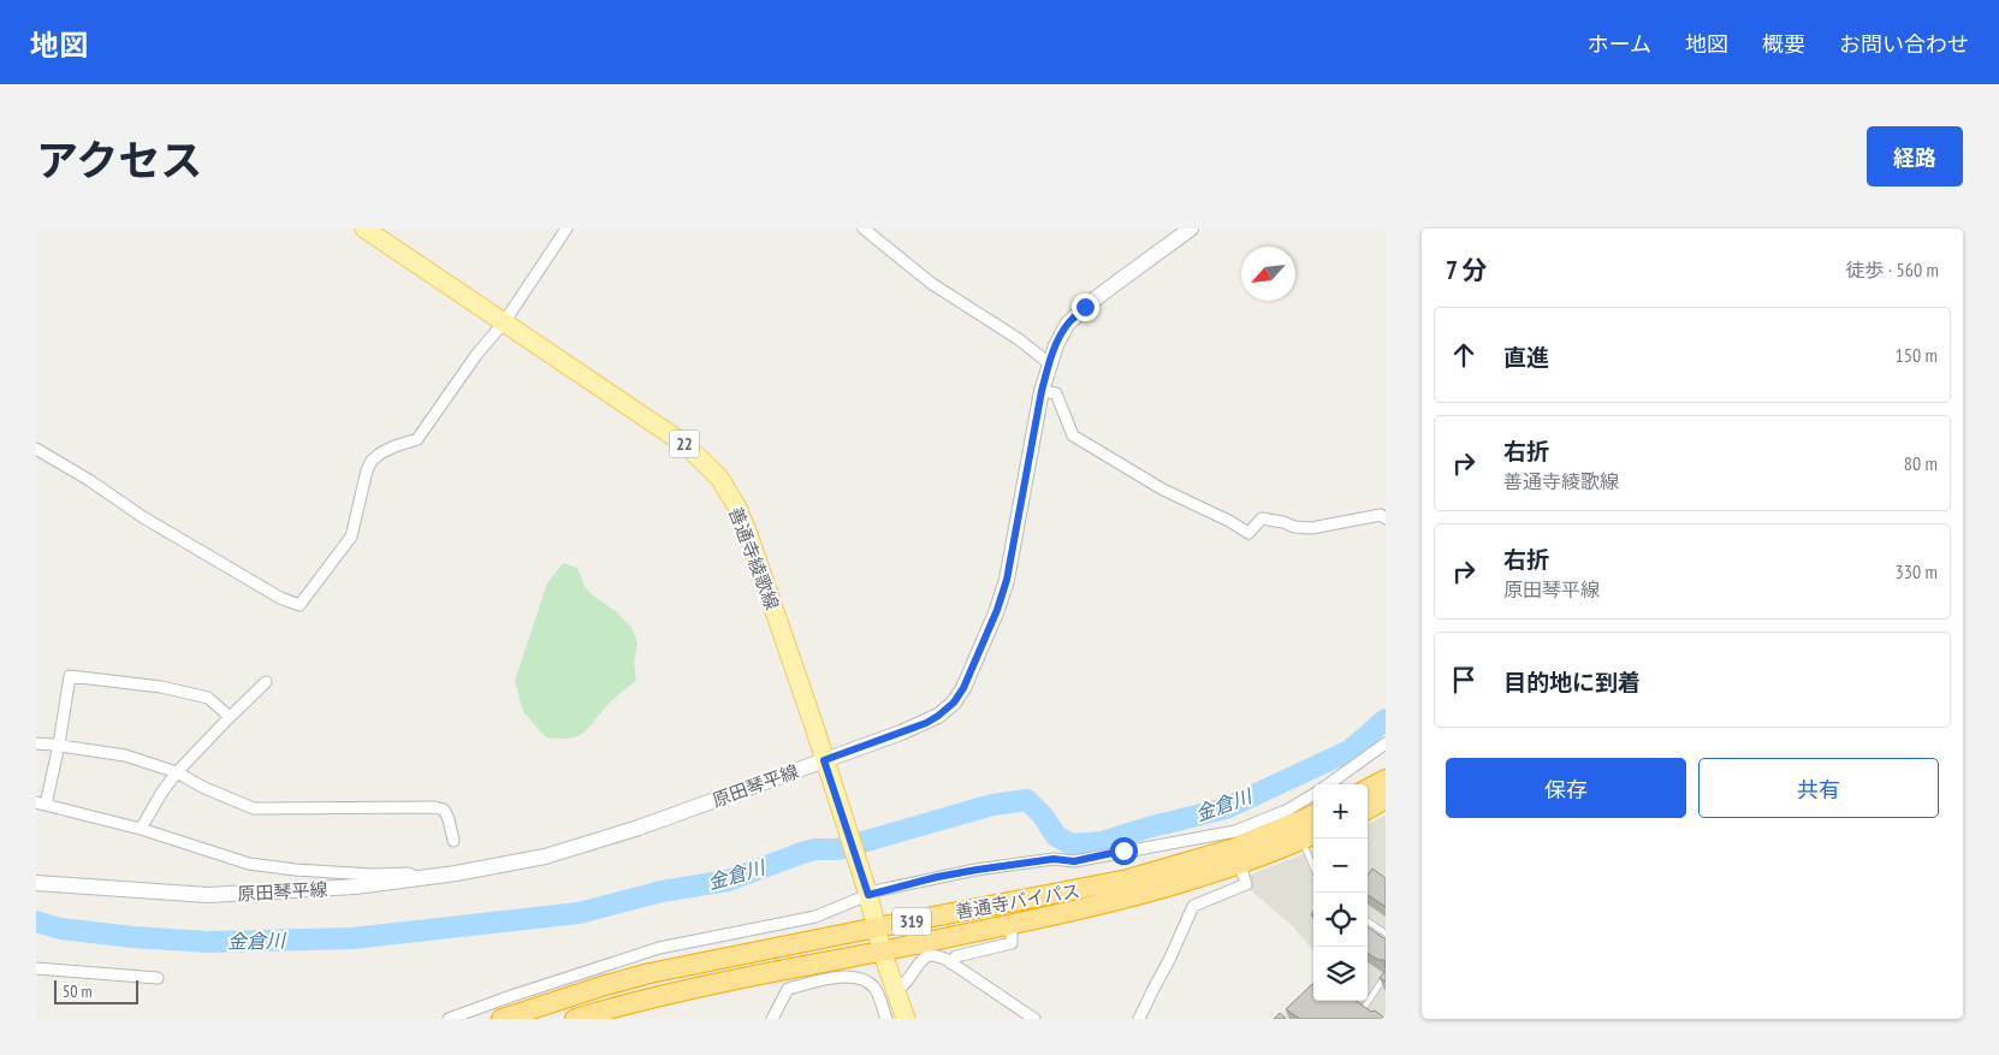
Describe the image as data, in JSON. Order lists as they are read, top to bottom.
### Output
{
  "streets": {
    "highway": ["善通寺バイパス", "319"],
    "main road": ["22", "善通寺綾歌線", "原田琴平線"]
  },
  "crossings": [
    ["善通寺綾歌線", "原田琴平線"],
    ["善通寺綾歌線", "善通寺バイパス"]
  ],
  "water": ["金倉川"],
  "scale_bar": "50 m",
  "north": "bottom left",
  "page": {
    "header": "地図",
    "nav": [
      "ホーム",
      "地図",
      "概要",
      "お問い合わせ"
    ],
    "title": "アクセス",
    "buttons": [
      "経路",
      ["保存", "共有"]
    ],
    "heading": ["7 分", "徒歩 · 560 m"],
    "list": [
      ["直進", "150 m"],
      ["右折", "善通寺綾歌線", "80 m"],
      ["右折", "原田琴平線", "330 m"],
      "目的地に到着"
    ],
    "map_buttons": ["+", "−"],
    "scale": "50 m"
  }
}
